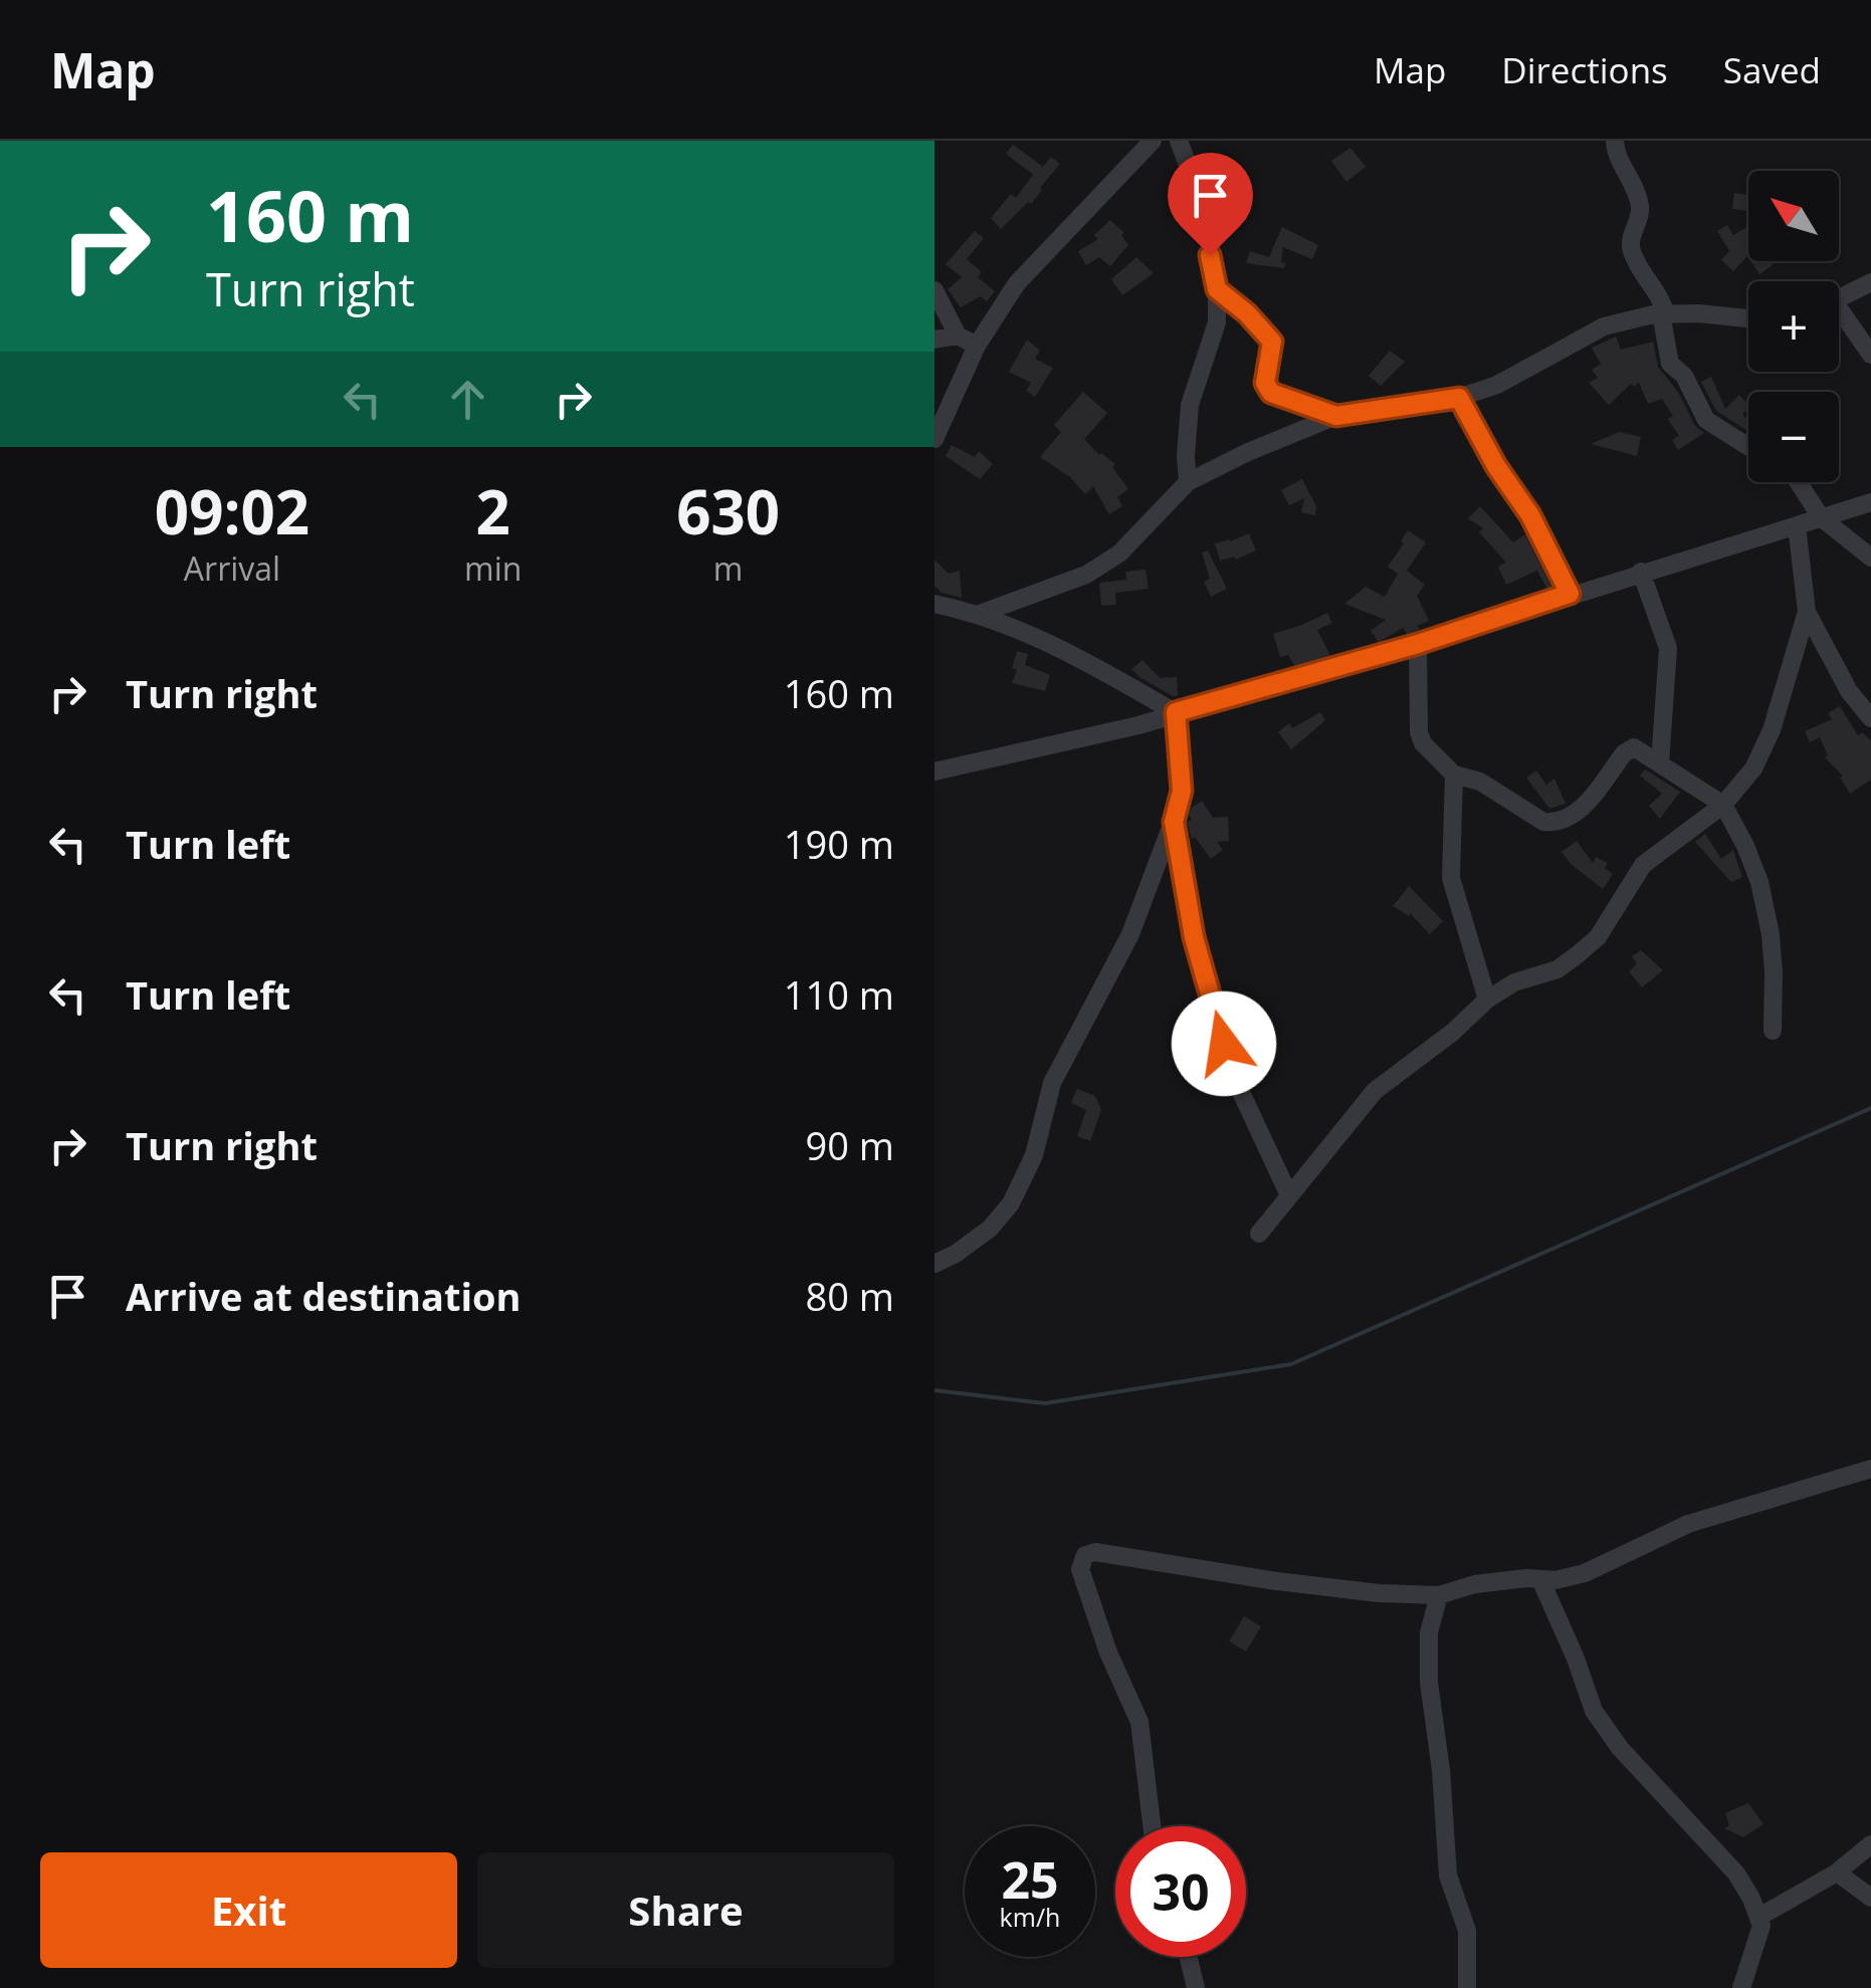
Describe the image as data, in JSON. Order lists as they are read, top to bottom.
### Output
{
  "north": "top left",
  "page": {
    "header": "Map",
    "nav": ["Map", "Directions", "Saved"],
    "turn": ["160 m", "Turn right"],
    "map_buttons": ["+", "−"],
    "eta": [
      "09:02",
      "Arrival",
      "2",
      "min",
      "630",
      "m"
    ],
    "list": [
      {
        "name": "Turn right",
        "value": "160 m"
      },
      {
        "name": "Turn left",
        "value": "190 m"
      },
      {
        "name": "Turn left",
        "value": "110 m"
      },
      {
        "name": "Turn right",
        "value": "90 m"
      },
      {
        "name": "Arrive at destination",
        "value": "80 m"
      }
    ],
    "speed": "25 km/h",
    "limit": "30",
    "buttons": ["Exit", "Share"]
  }
}
